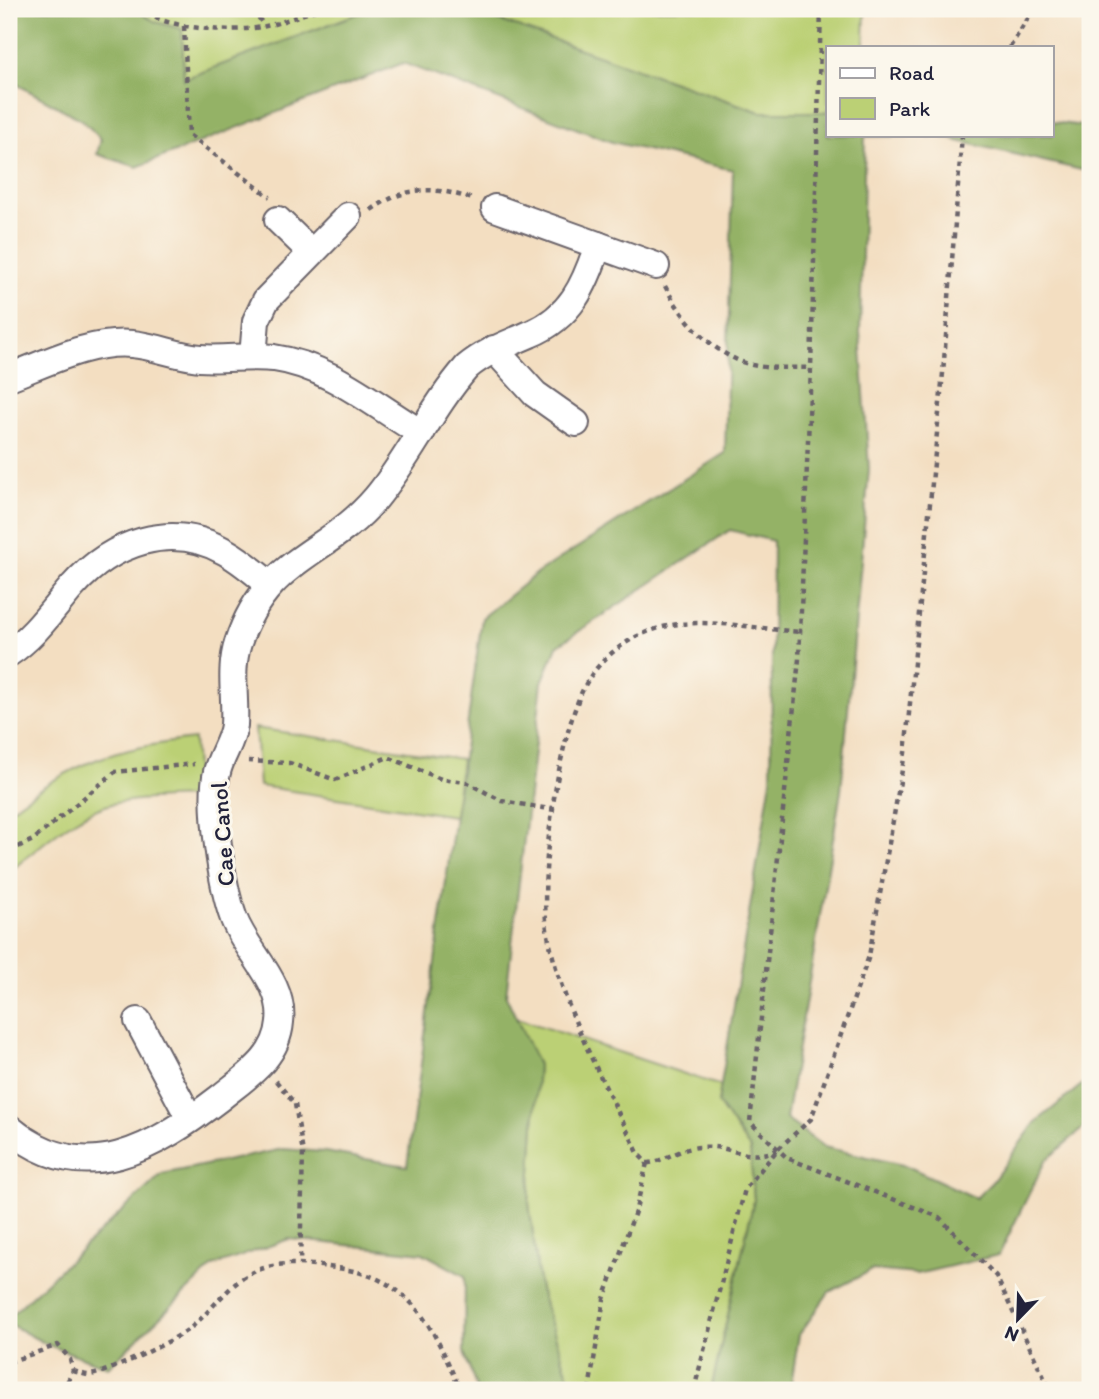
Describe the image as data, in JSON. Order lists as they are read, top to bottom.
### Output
{
  "streets": {
    "street": ["Cae Canol"]
  },
  "legend": ["Road", "Park"],
  "north": "bottom left"
}
